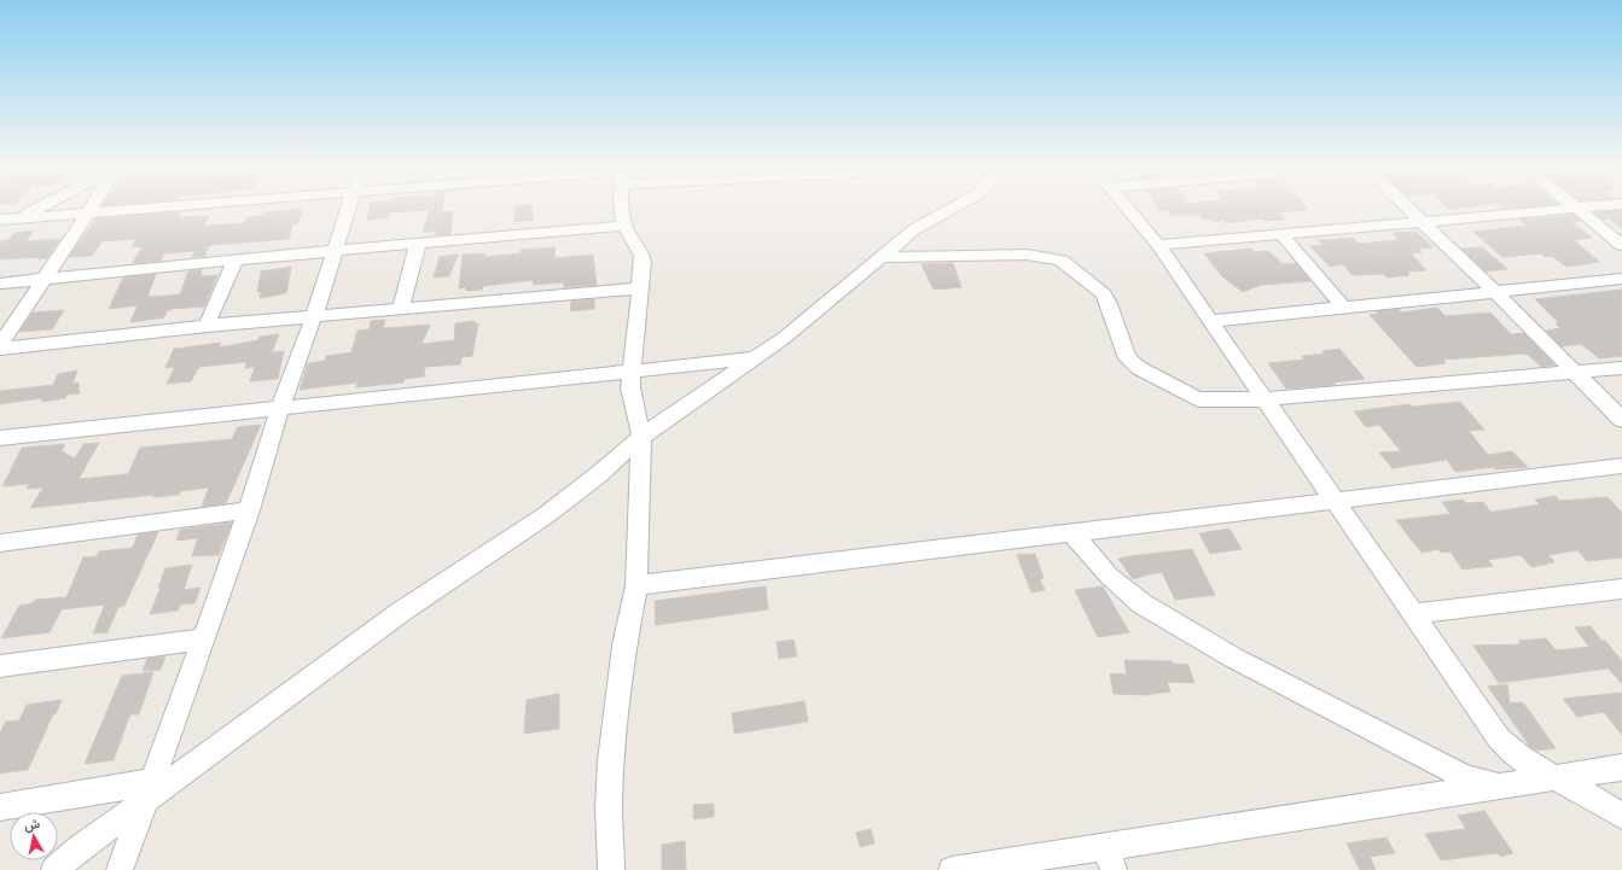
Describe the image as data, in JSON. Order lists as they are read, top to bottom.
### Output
{
  "north": "top"
}
